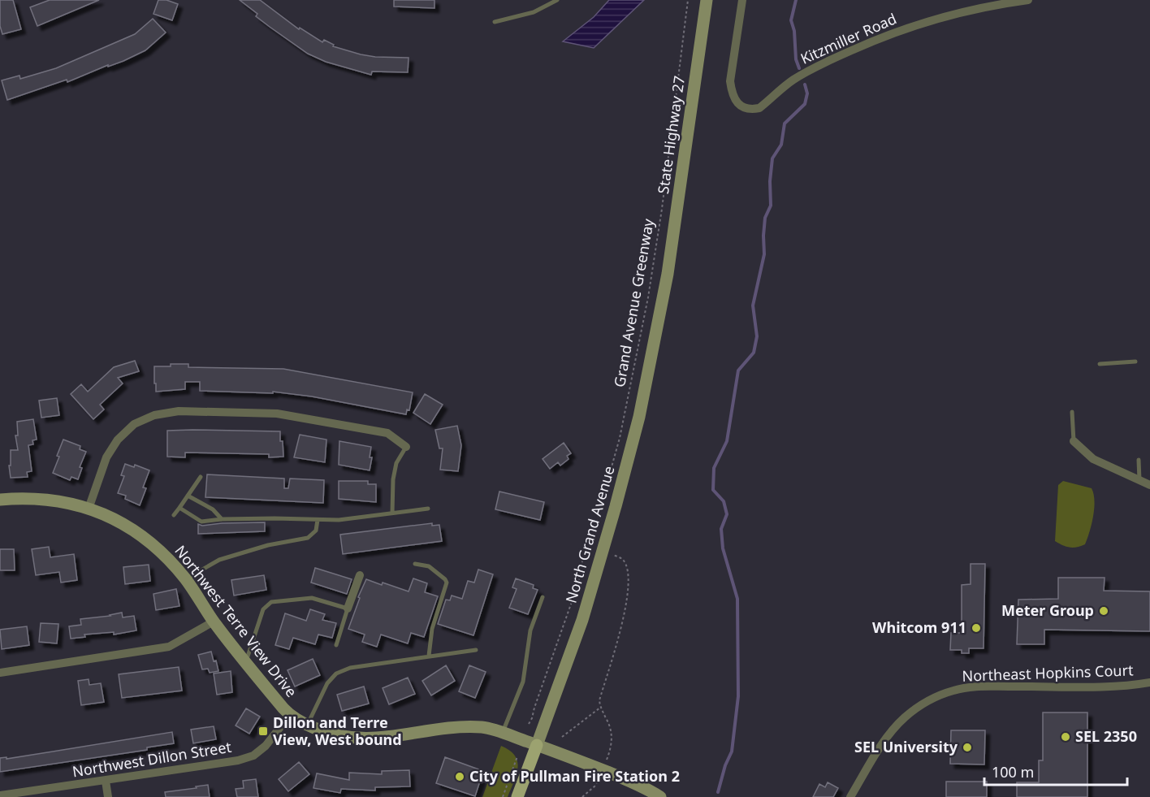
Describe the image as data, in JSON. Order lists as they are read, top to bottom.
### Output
{
  "streets": {
    "main road": ["State Highway 27", "North Grand Avenue", "Northwest Terre View Drive"],
    "street": ["Kitzmiller Road", "Northeast Hopkins Court", "Northwest Dillon Street"],
    "path": ["Grand Avenue Greenway"]
  },
  "crossings": [
    ["State Highway 27", "North Grand Avenue"],
    ["North Grand Avenue", "Northwest Terre View Drive"],
    ["Northwest Terre View Drive", "Northwest Dillon Street"]
  ],
  "places": {
    "other": [
      "Meter Group",
      "Whitcom 911",
      "SEL 2350",
      "SEL University",
      "City of Pullman Fire Station 2"
    ],
    "transit": ["Dillon and Terre View, West bound"]
  },
  "scale_bar": "100 m"
}
